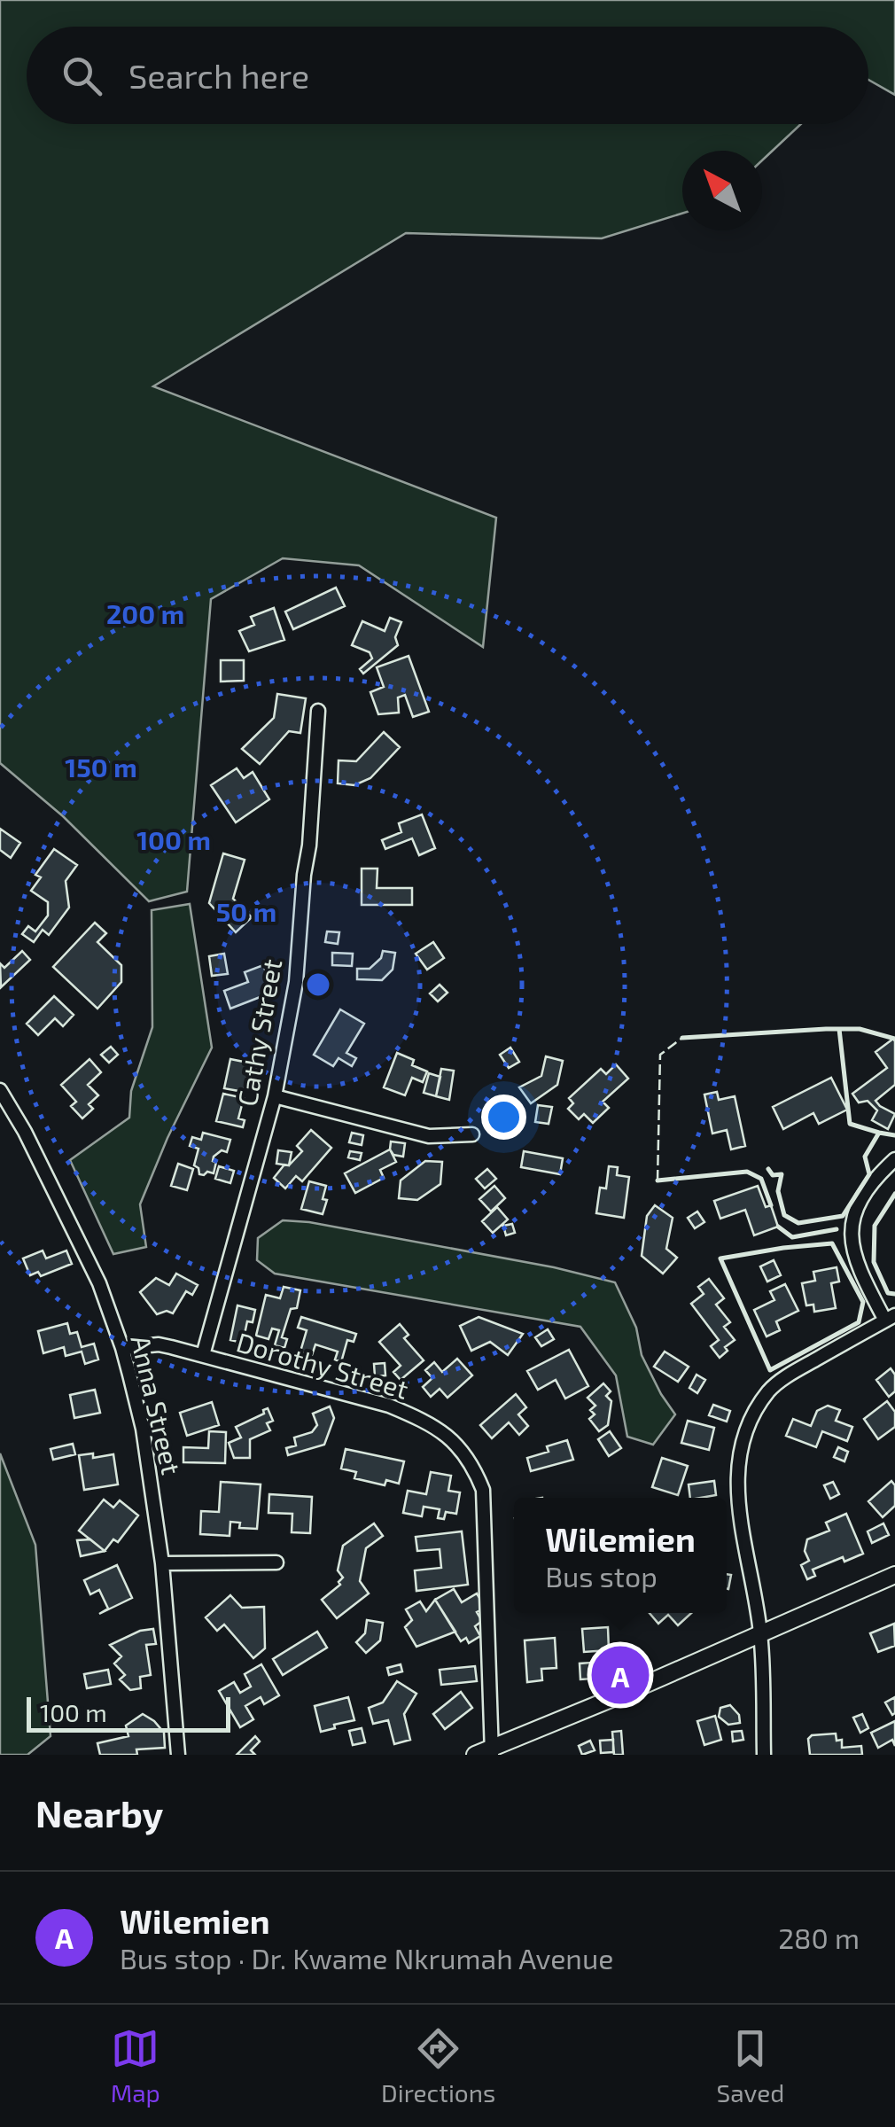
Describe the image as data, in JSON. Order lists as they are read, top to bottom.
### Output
{
  "streets": {
    "street": ["Cathy Street", "Dorothy Street", "Anna Street"]
  },
  "crossings": [
    ["Cathy Street", "Dorothy Street"],
    ["Dorothy Street", "Anna Street"]
  ],
  "scale_bar": "100 m",
  "north": "top left",
  "page": {
    "search": "Search here",
    "popup": ["Wilemien", "Bus stop"],
    "pins": "A",
    "scale": "100 m",
    "heading": "Nearby",
    "list": [
      {
        "mark": "A",
        "name": "Wilemien",
        "note": "Bus stop · Dr. Kwame Nkrumah Avenue",
        "value": "280 m"
      }
    ],
    "nav": ["Map", "Directions", "Saved"]
  },
  "rings": [
    "200 m",
    "150 m",
    "100 m",
    "50 m"
  ]
}
